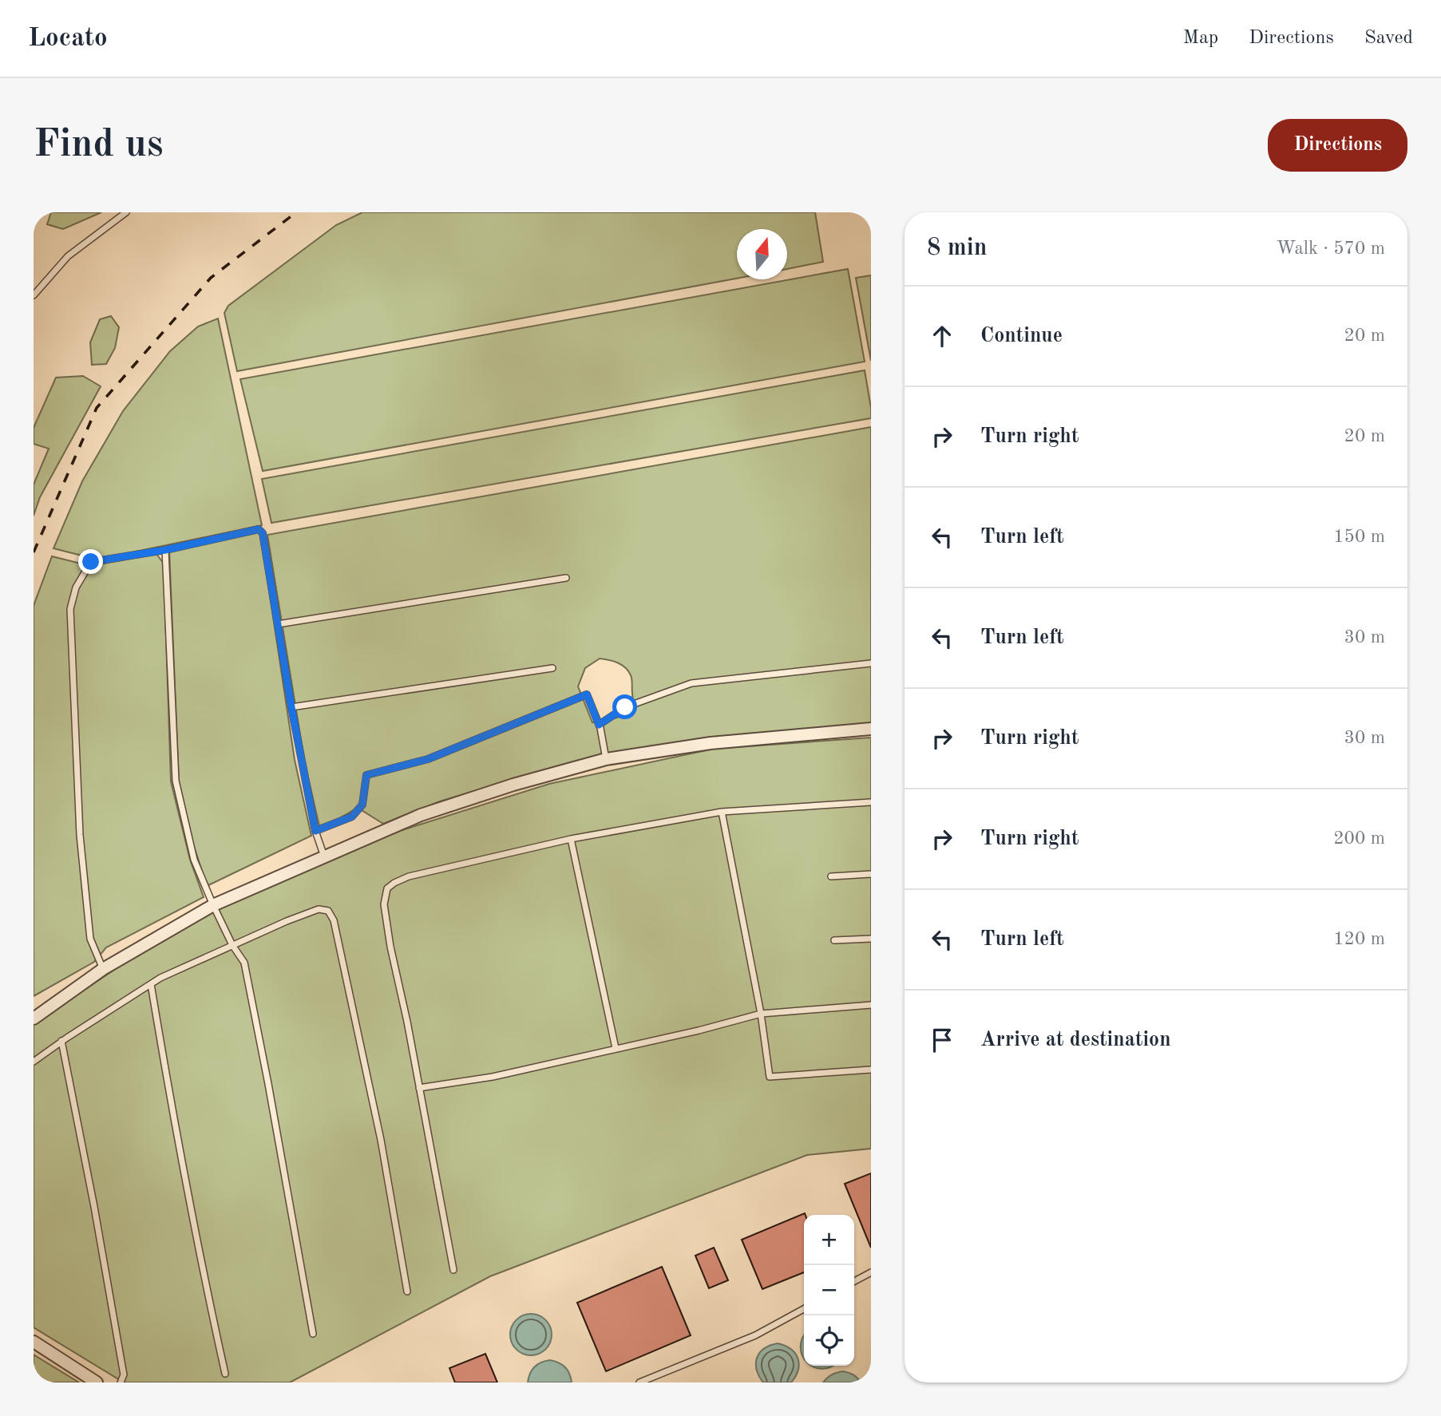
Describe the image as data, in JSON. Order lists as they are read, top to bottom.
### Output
{
  "north": "top",
  "page": {
    "header": "Locato",
    "nav": ["Map", "Directions", "Saved"],
    "buttons": "Directions",
    "title": "Find us",
    "heading": ["8 min", "Walk · 570 m"],
    "list": [
      ["Continue", "20 m"],
      ["Turn right", "20 m"],
      ["Turn left", "150 m"],
      ["Turn left", "30 m"],
      ["Turn right", "30 m"],
      ["Turn right", "200 m"],
      ["Turn left", "120 m"],
      "Arrive at destination"
    ],
    "map_buttons": ["+", "−"]
  }
}
